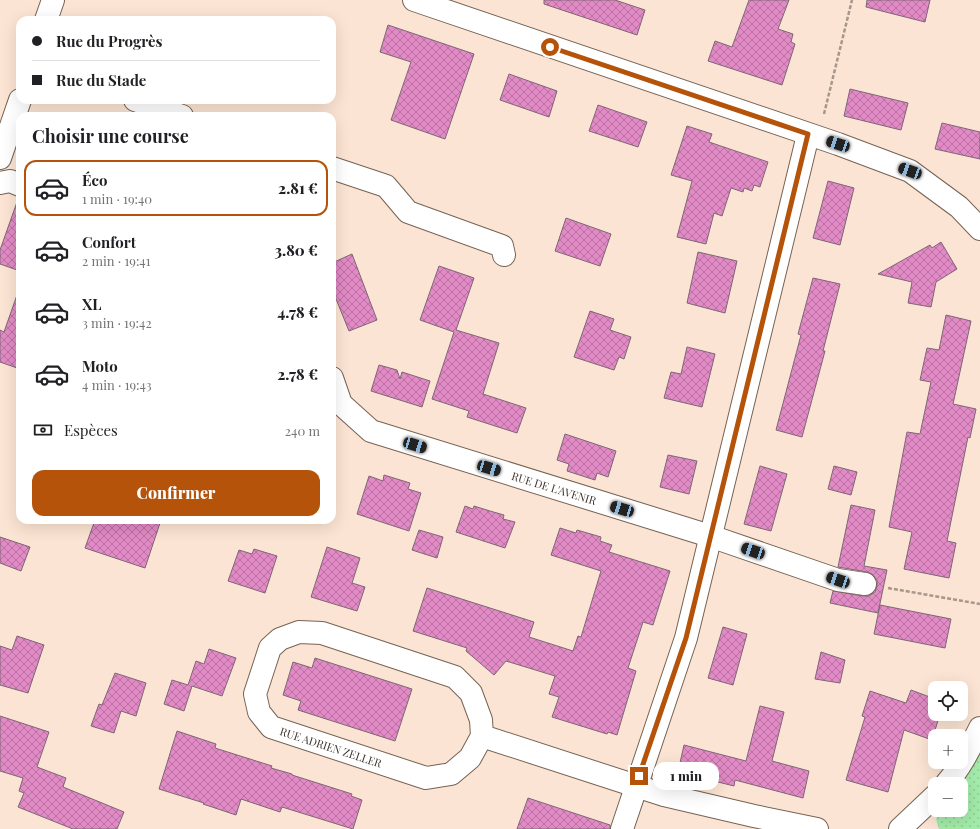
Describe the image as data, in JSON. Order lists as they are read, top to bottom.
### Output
{
  "streets": {
    "street": ["RUE DE L'AVENIR", "RUE ADRIEN ZELLER"]
  },
  "page": {
    "banner": ["Rue du Progrès", "Rue du Stade"],
    "heading": "Choisir une course",
    "list": [
      {
        "name": "Éco",
        "note": "1 min · 19:40",
        "value": "2.81 €"
      },
      {
        "name": "Confort",
        "note": "2 min · 19:41",
        "value": "3.80 €"
      },
      {
        "name": "XL",
        "note": "3 min · 19:42",
        "value": "4.78 €"
      },
      {
        "name": "Moto",
        "note": "4 min · 19:43",
        "value": "2.78 €"
      }
    ],
    "pay": ["Espèces", "240 m"],
    "buttons": "Confirmer",
    "map_buttons": ["+", "−"],
    "bubble": "1 min"
  }
}
